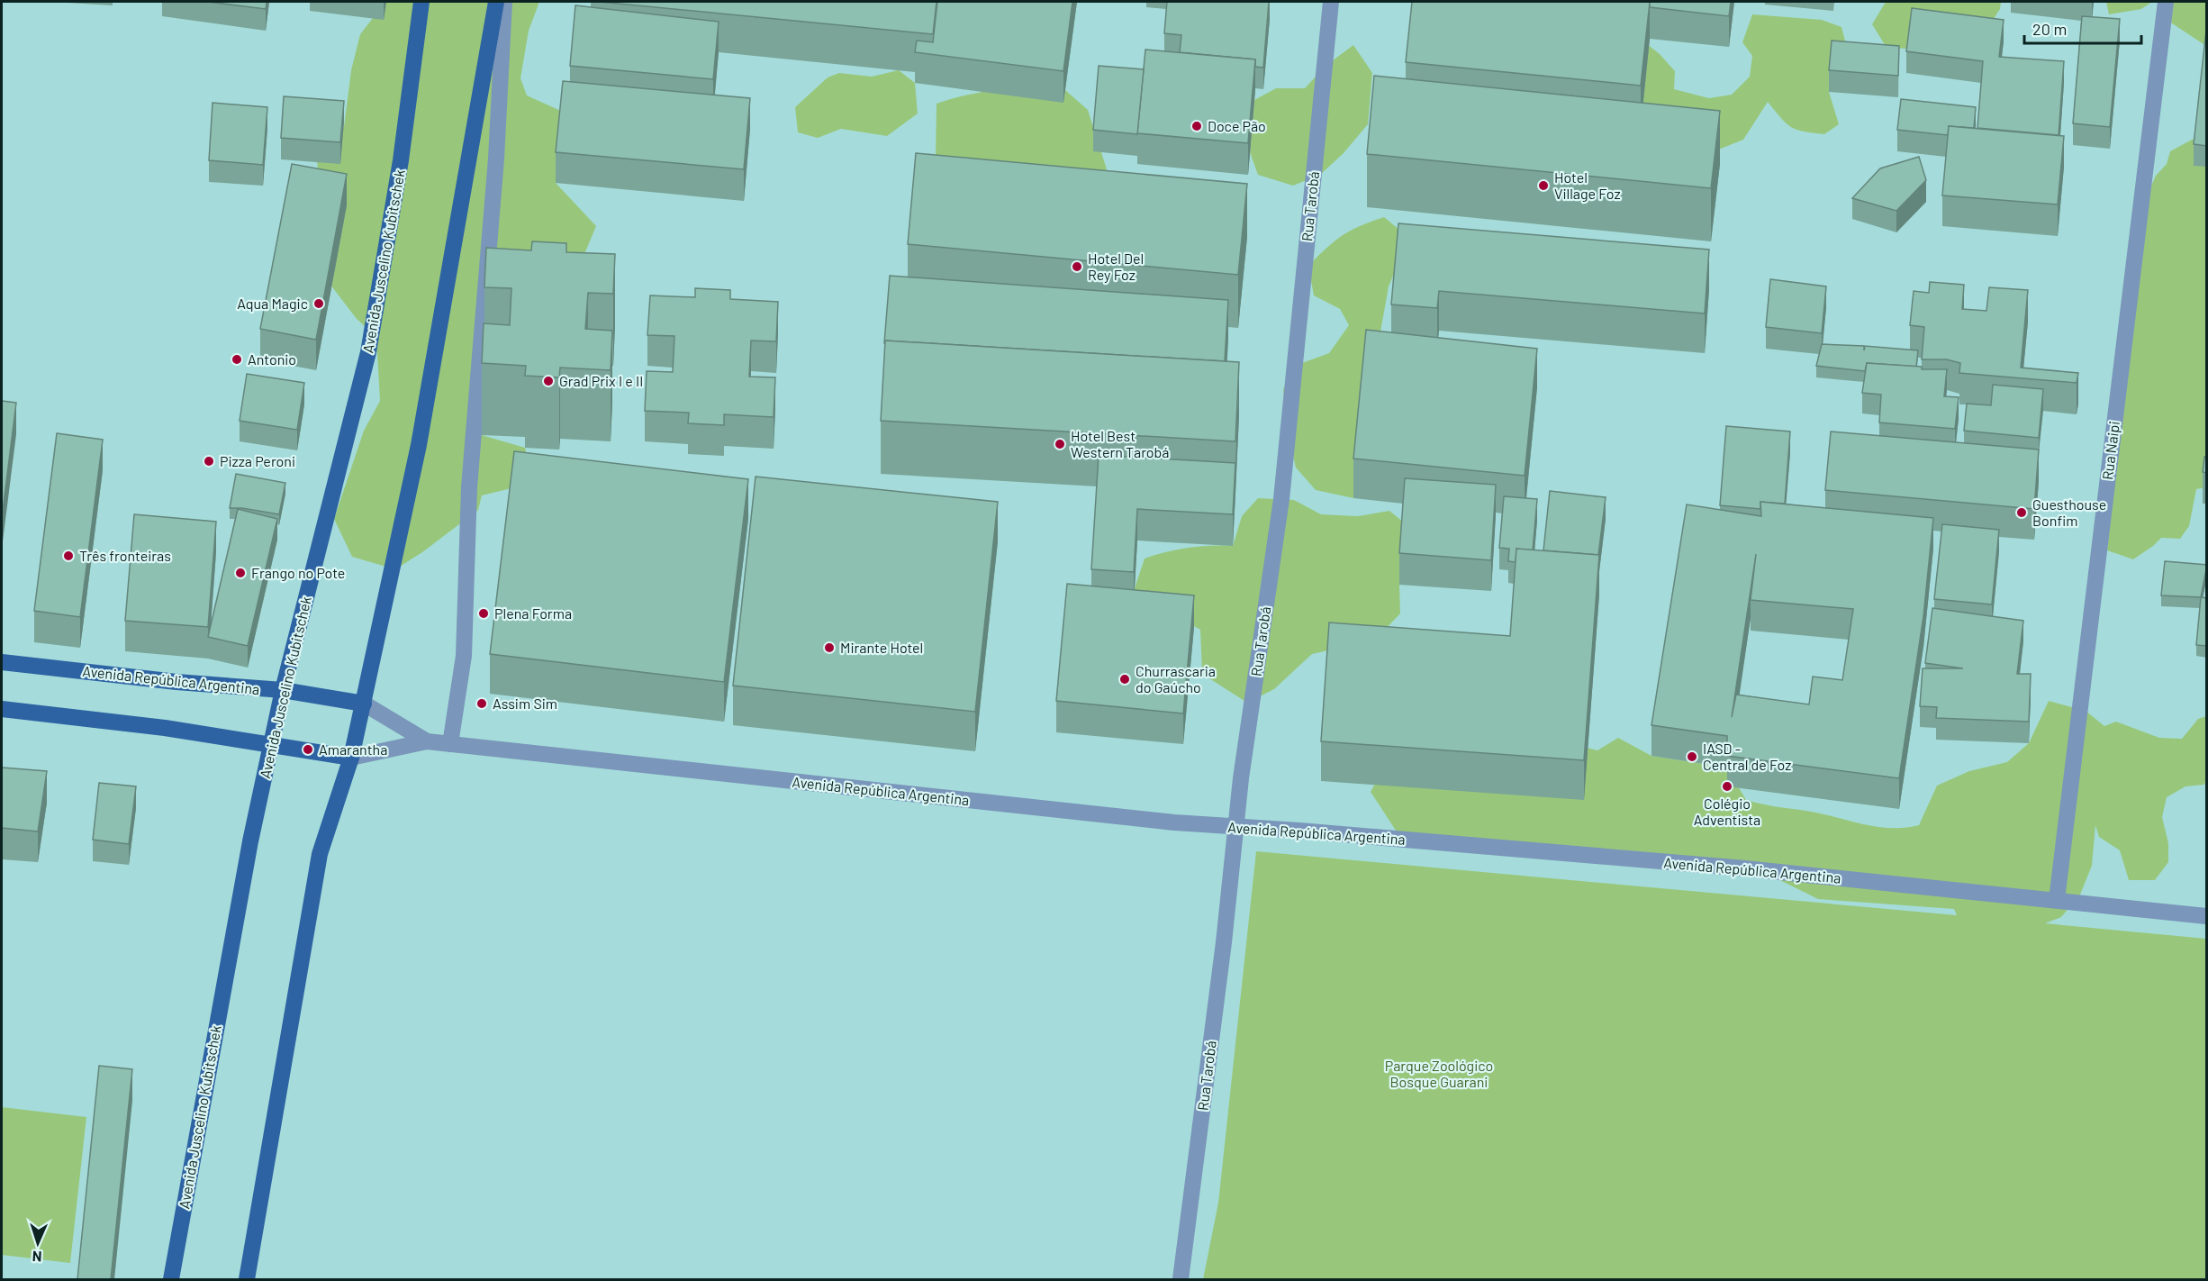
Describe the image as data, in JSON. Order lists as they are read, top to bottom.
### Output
{
  "streets": {
    "main road": ["Avenida Juscelino Kubitschek", "Avenida República Argentina"],
    "street": ["Rua Tarobá", "Rua Naipi"]
  },
  "crossings": [
    ["Rua Tarobá", "Avenida República Argentina"],
    ["Avenida Juscelino Kubitschek", "Avenida República Argentina"],
    ["Rua Naipi", "Avenida República Argentina"]
  ],
  "parks": ["Parque Zoológico Bosque Guarani"],
  "places": [
    "Doce Pão",
    "Hotel Village Foz",
    "Hotel Del Rey Foz",
    "Aqua Magic",
    "Antonio",
    "Grad Prix I e II",
    "Hotel Best Western Tarobá",
    "Pizza Peroni",
    "Guesthouse Bonfim",
    "Três fronteiras",
    "Frango no Pote",
    "Plena Forma",
    "Mirante Hotel",
    "Churrascaria do Gaúcho",
    "Assim Sim",
    "Amarantha",
    "IASD - Central de Foz",
    "Colégio Adventista"
  ],
  "scale_bar": "20 m",
  "north": "bottom"
}
